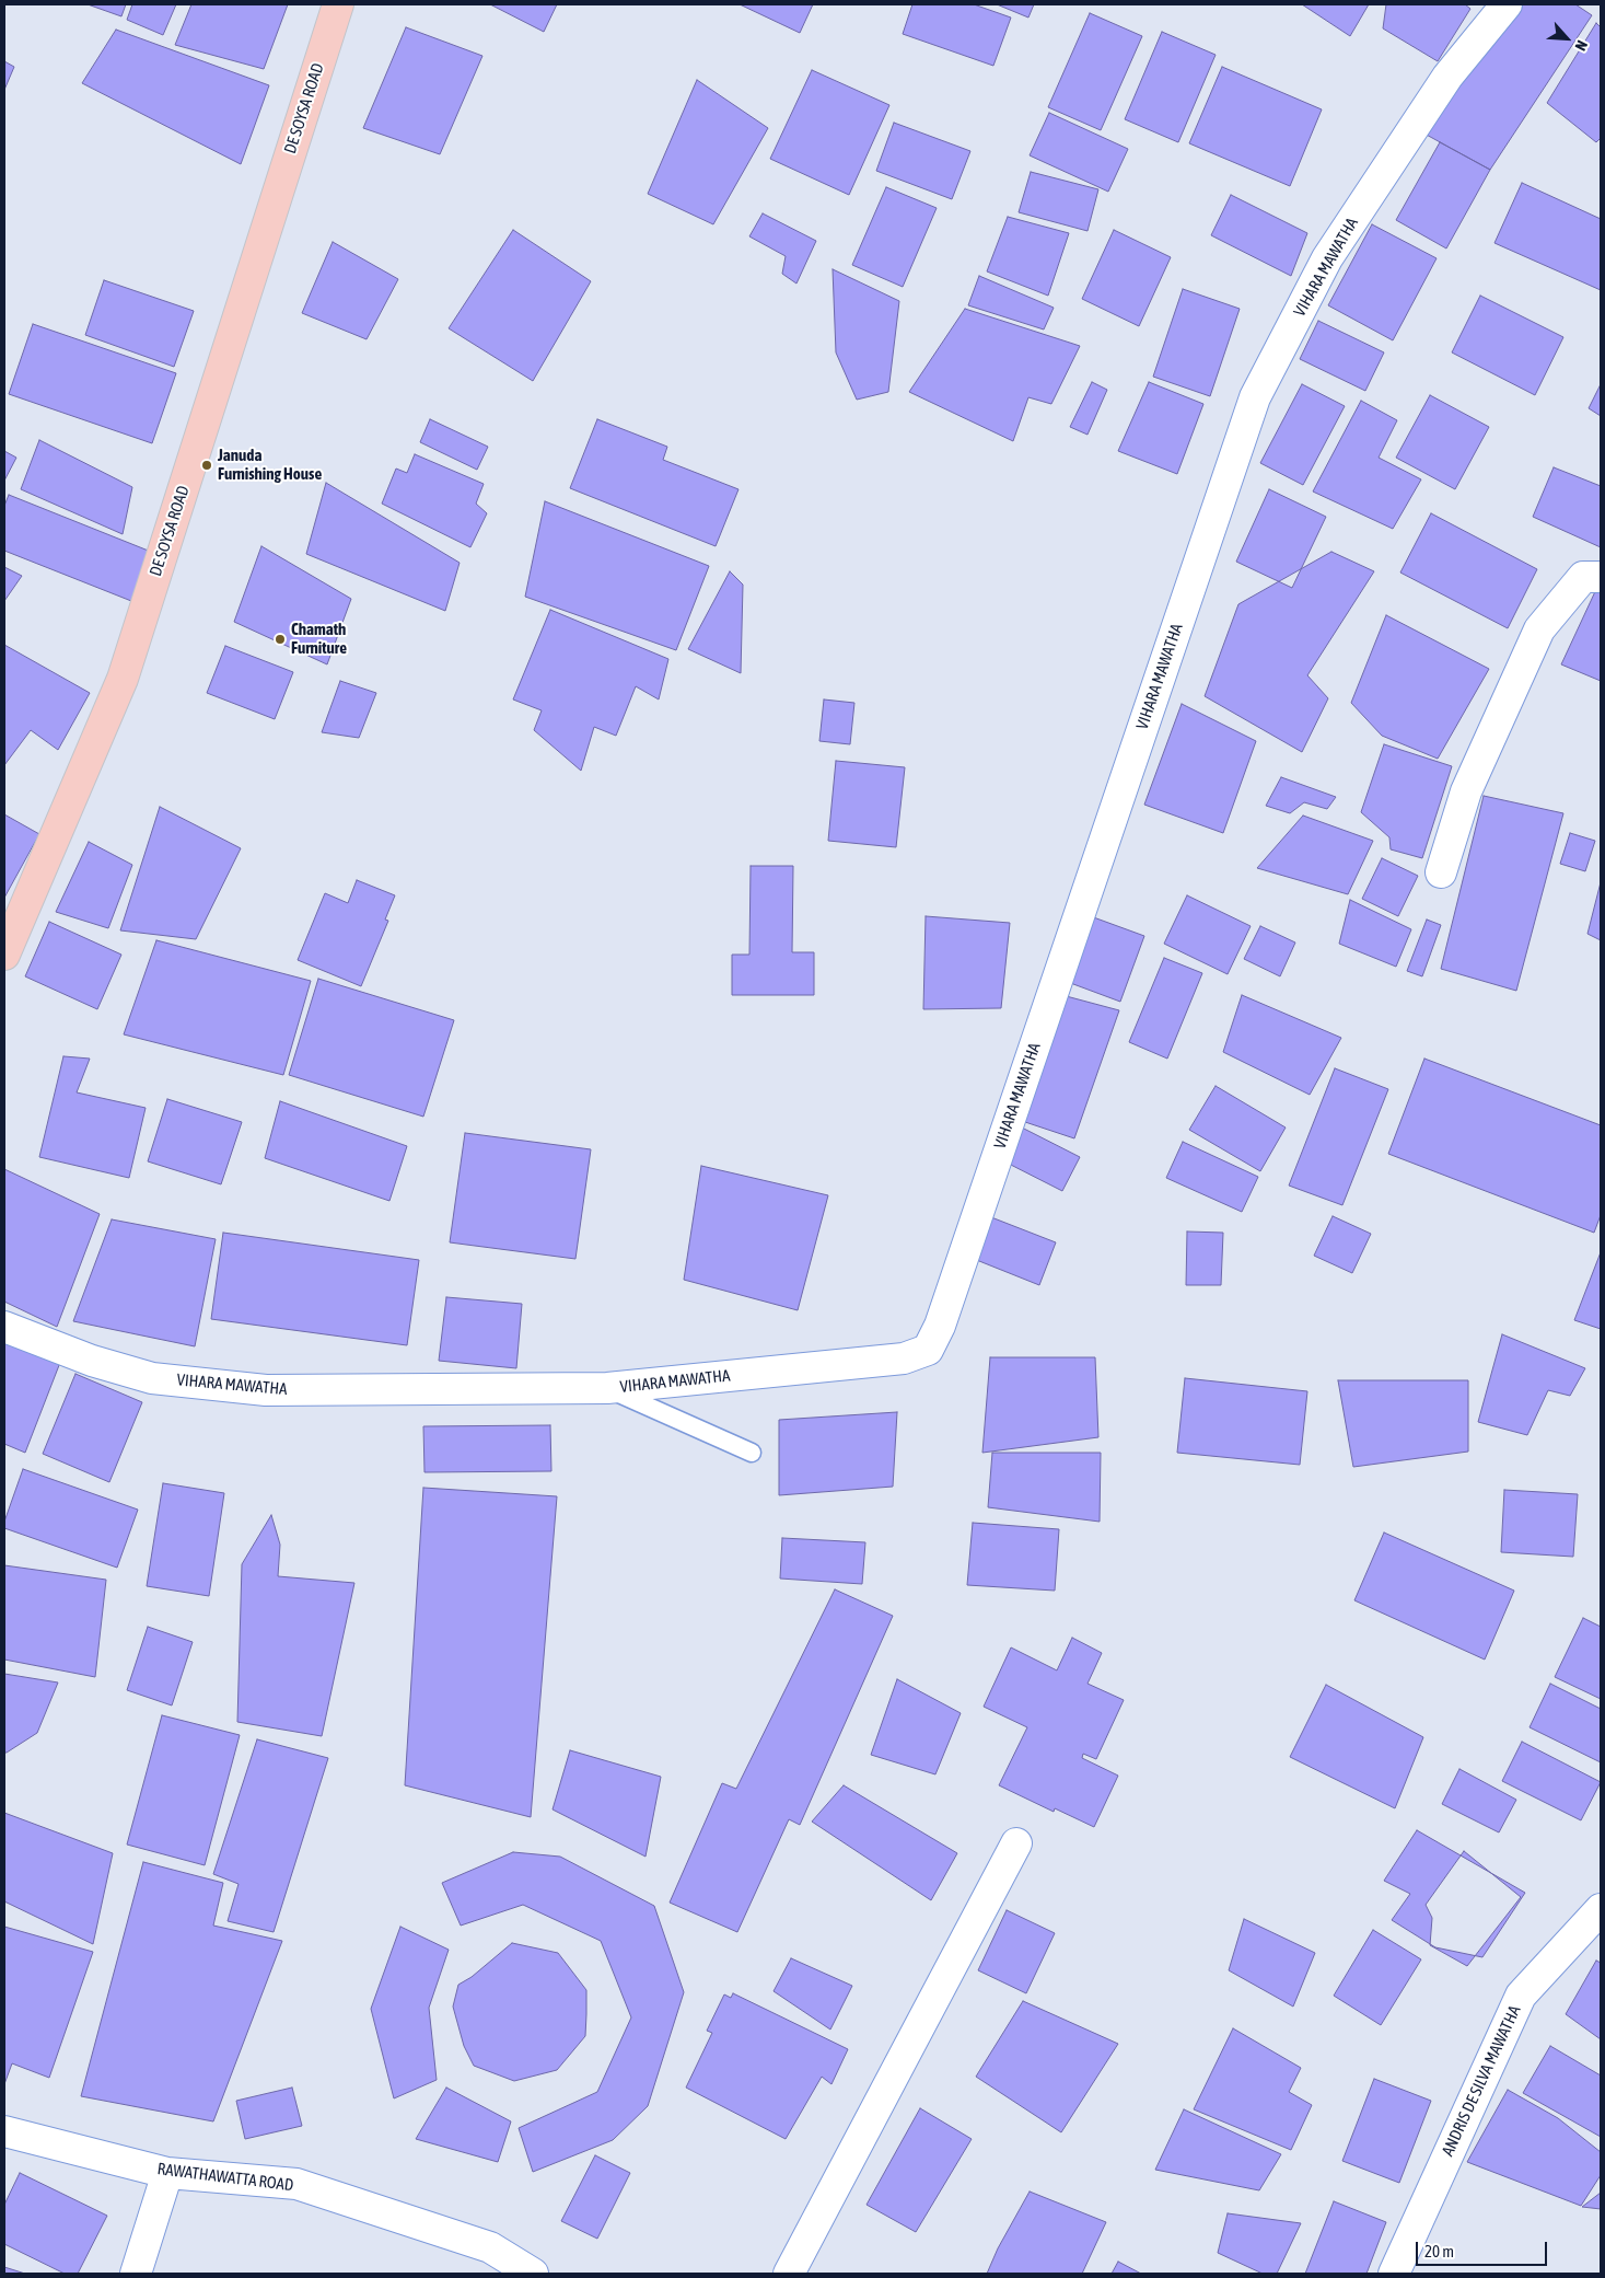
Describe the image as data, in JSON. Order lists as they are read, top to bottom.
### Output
{
  "streets": {
    "main road": ["DE SOYSA ROAD"],
    "street": ["VIHARA MAWATHA", "ANDRIS DE SILVA MAWATHA", "RAWATHAWATTA ROAD"]
  },
  "places": ["Januda Furnishing House", "Chamath Furniture"],
  "scale_bar": "20 m",
  "north": "bottom right"
}
